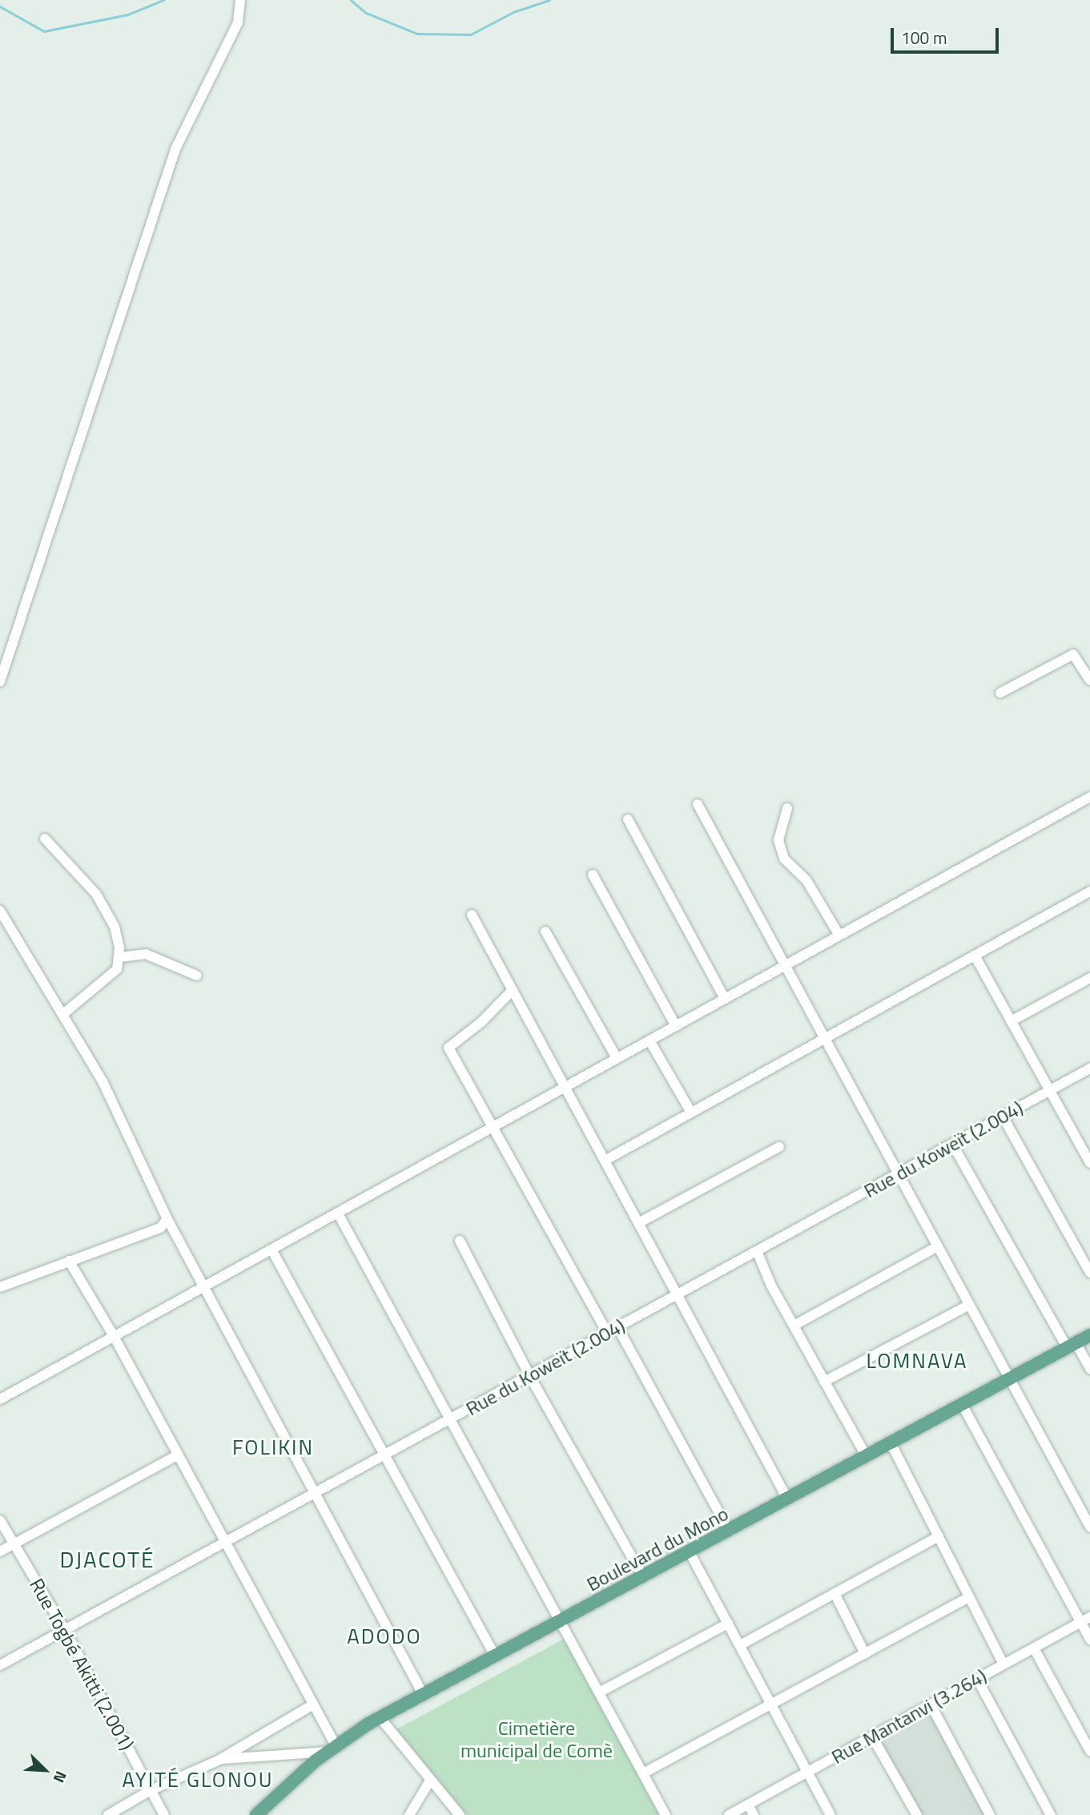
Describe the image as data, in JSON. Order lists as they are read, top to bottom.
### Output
{
  "streets": {
    "main road": ["Boulevard du Mono"],
    "street": ["Rue du Koweït (2.004)", "Rue Togbé Akitti (2.001)", "Rue Mantanvi (3.264)"]
  },
  "crossings": [
    ["Rue du Koweït (2.004)", "Rue Togbé Akitti (2.001)"]
  ],
  "districts": [
    "LOMNAVA",
    "FOLIKIN",
    "DJACOTÉ",
    "ADODO",
    "AYITÉ GLONOU"
  ],
  "parks": ["Cimetière municipal de Comè"],
  "scale_bar": "100 m",
  "north": "bottom right"
}
